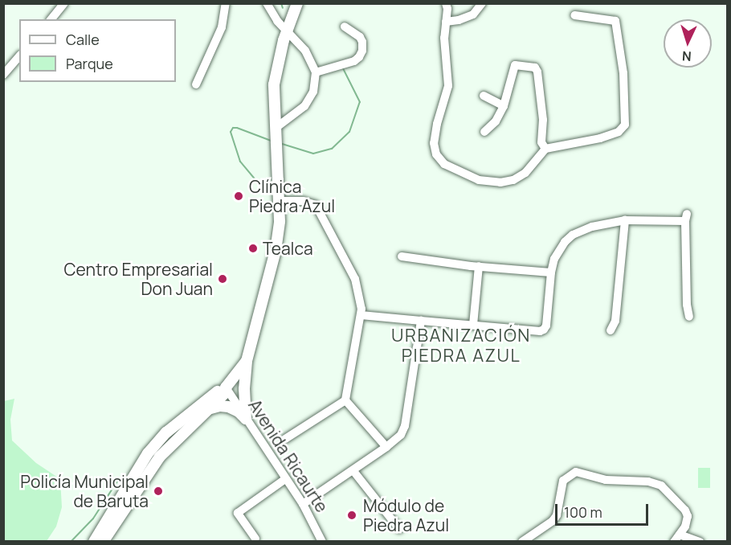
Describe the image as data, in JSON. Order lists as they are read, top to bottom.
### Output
{
  "streets": {
    "street": ["Avenida Ricaurte"]
  },
  "districts": ["URBANIZACIÓN PIEDRA AZUL"],
  "places": [
    "Clínica Piedra Azul",
    "Tealca",
    "Centro Empresarial Don Juan",
    "Policía Municipal de Baruta",
    "Módulo de Piedra Azul"
  ],
  "legend": ["Calle", "Parque"],
  "scale_bar": "100 m",
  "north": "bottom"
}
